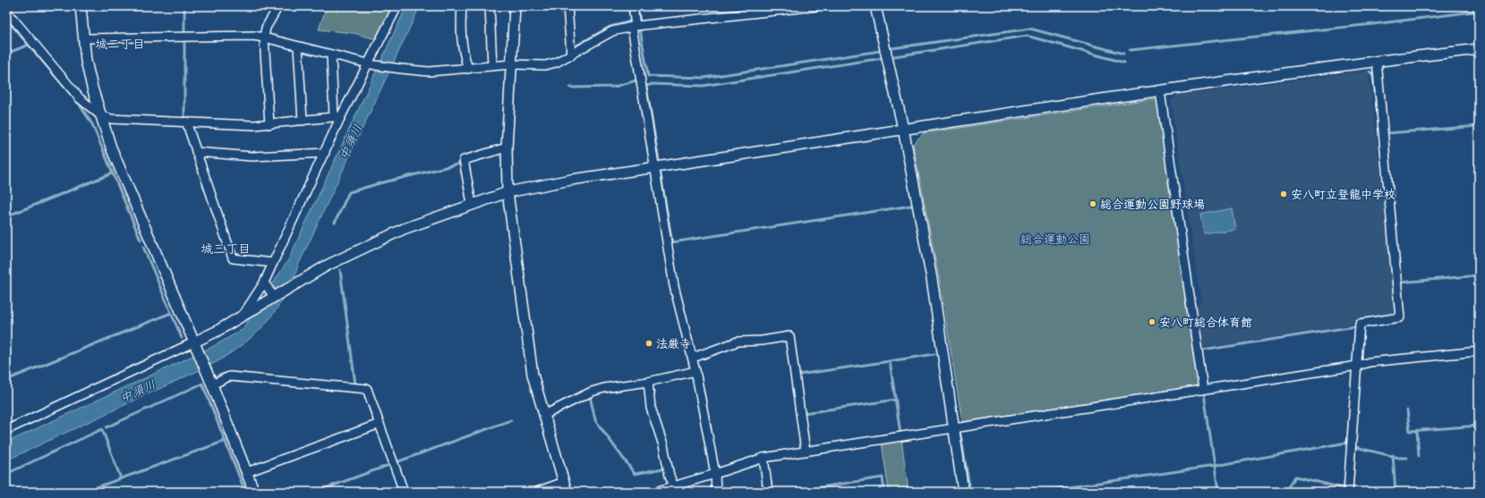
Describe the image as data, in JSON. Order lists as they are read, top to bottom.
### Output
{
  "districts": ["城二丁目", "城三丁目"],
  "water": ["中須川"],
  "parks": ["総合運動公園"],
  "places": [
    "安八町立登龍中学校",
    "総合運動公園野球場",
    "安八町総合体育館",
    "法厳寺"
  ]
}
